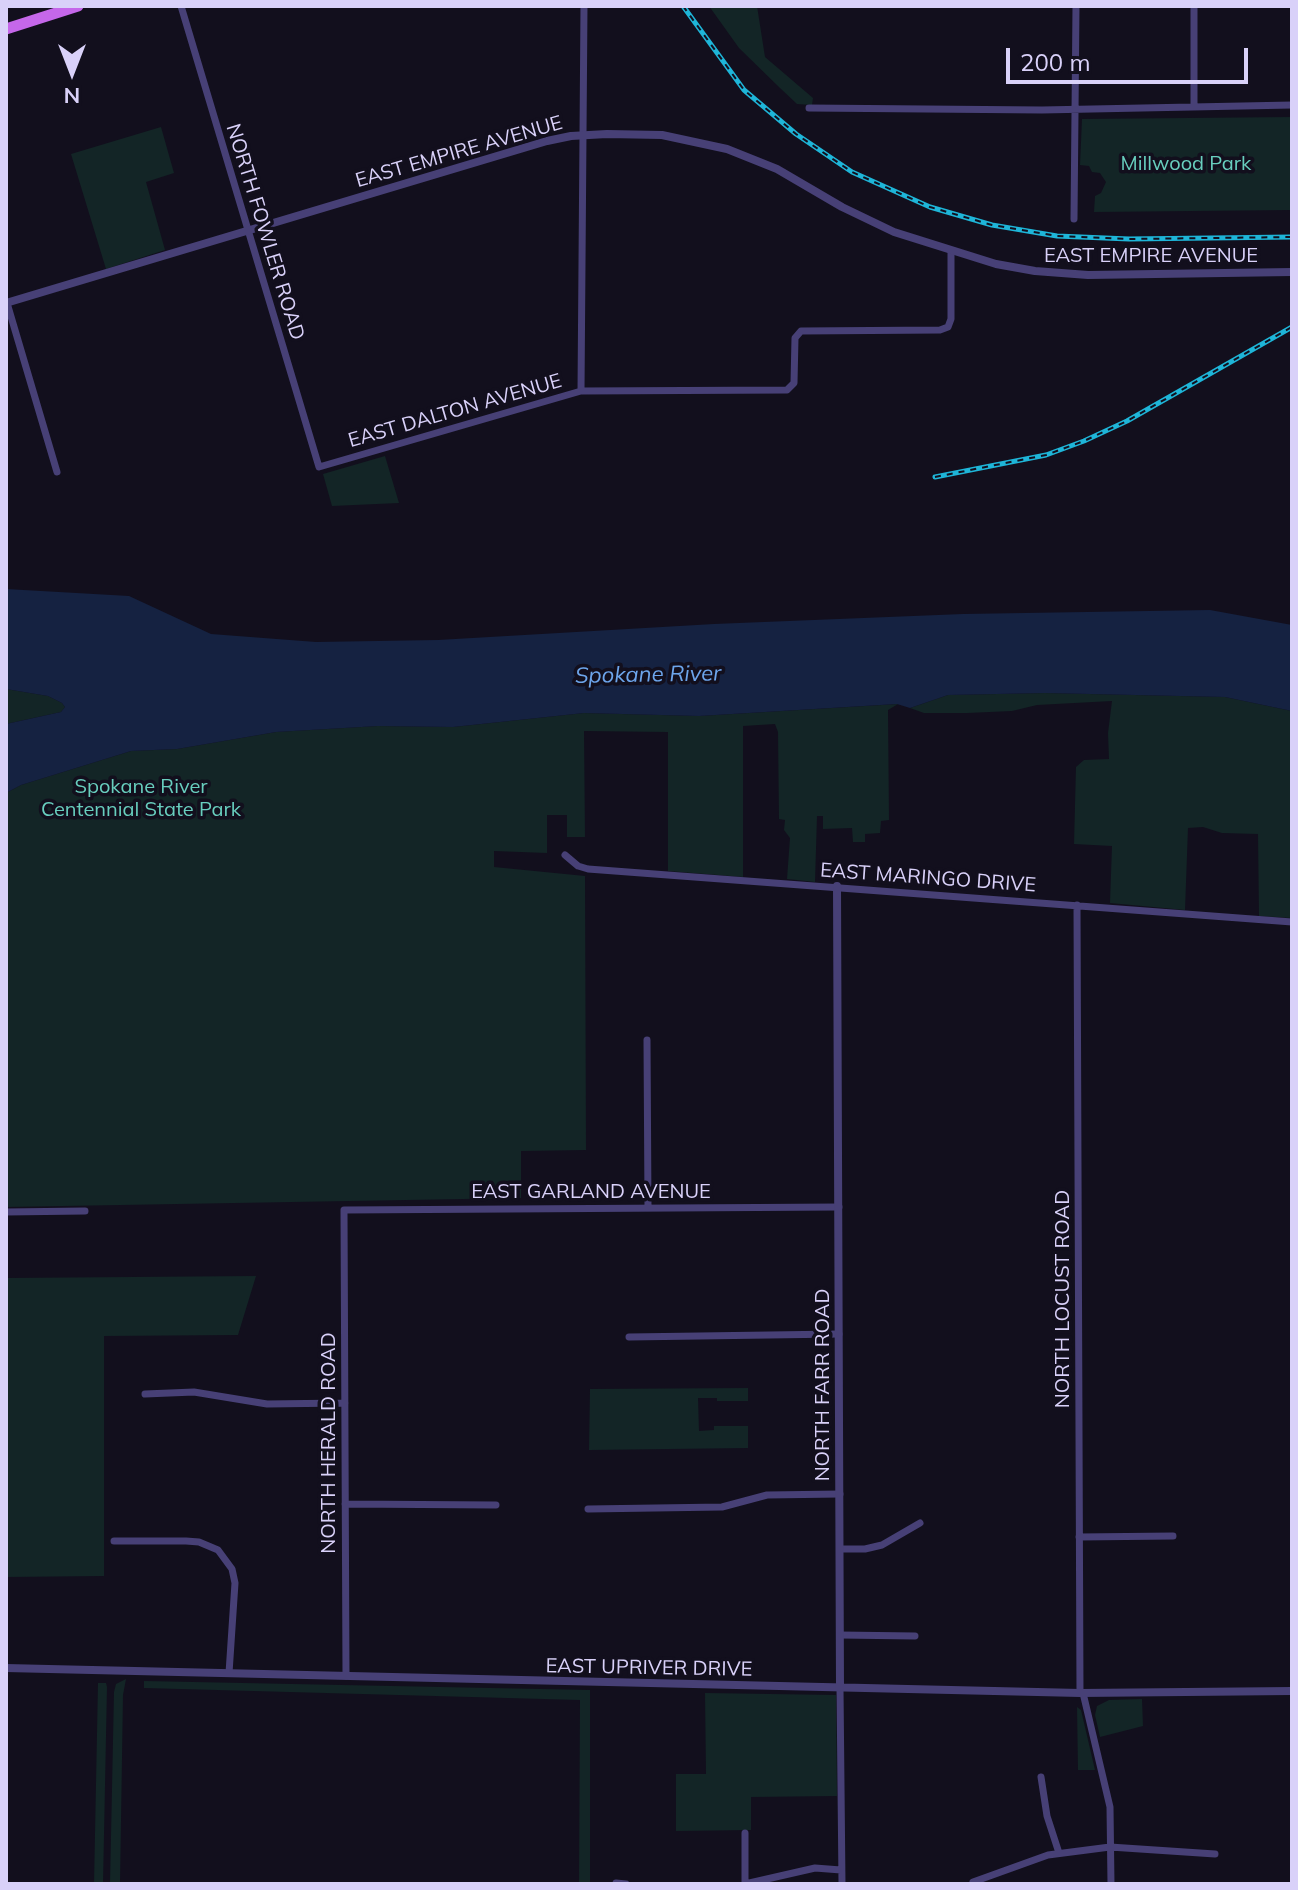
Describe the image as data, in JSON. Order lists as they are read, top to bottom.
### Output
{
  "streets": {
    "street": [
      "EAST EMPIRE AVENUE",
      "NORTH FOWLER ROAD",
      "EAST DALTON AVENUE",
      "EAST MARINGO DRIVE",
      "EAST GARLAND AVENUE",
      "NORTH LOCUST ROAD",
      "NORTH FARR ROAD",
      "NORTH HERALD ROAD",
      "EAST UPRIVER DRIVE"
    ]
  },
  "crossings": [
    ["EAST EMPIRE AVENUE", "NORTH FOWLER ROAD"],
    ["EAST EMPIRE AVENUE", "EAST DALTON AVENUE"],
    ["NORTH FOWLER ROAD", "EAST DALTON AVENUE"],
    ["EAST MARINGO DRIVE", "NORTH LOCUST ROAD"],
    ["EAST MARINGO DRIVE", "NORTH FARR ROAD"],
    ["EAST GARLAND AVENUE", "NORTH FARR ROAD"],
    ["EAST GARLAND AVENUE", "NORTH HERALD ROAD"],
    ["NORTH LOCUST ROAD", "EAST UPRIVER DRIVE"],
    ["NORTH FARR ROAD", "EAST UPRIVER DRIVE"],
    ["NORTH HERALD ROAD", "EAST UPRIVER DRIVE"]
  ],
  "water": ["Spokane River"],
  "parks": ["Millwood Park", "Spokane River Centennial State Park"],
  "scale_bar": "200 m",
  "north": "bottom"
}
